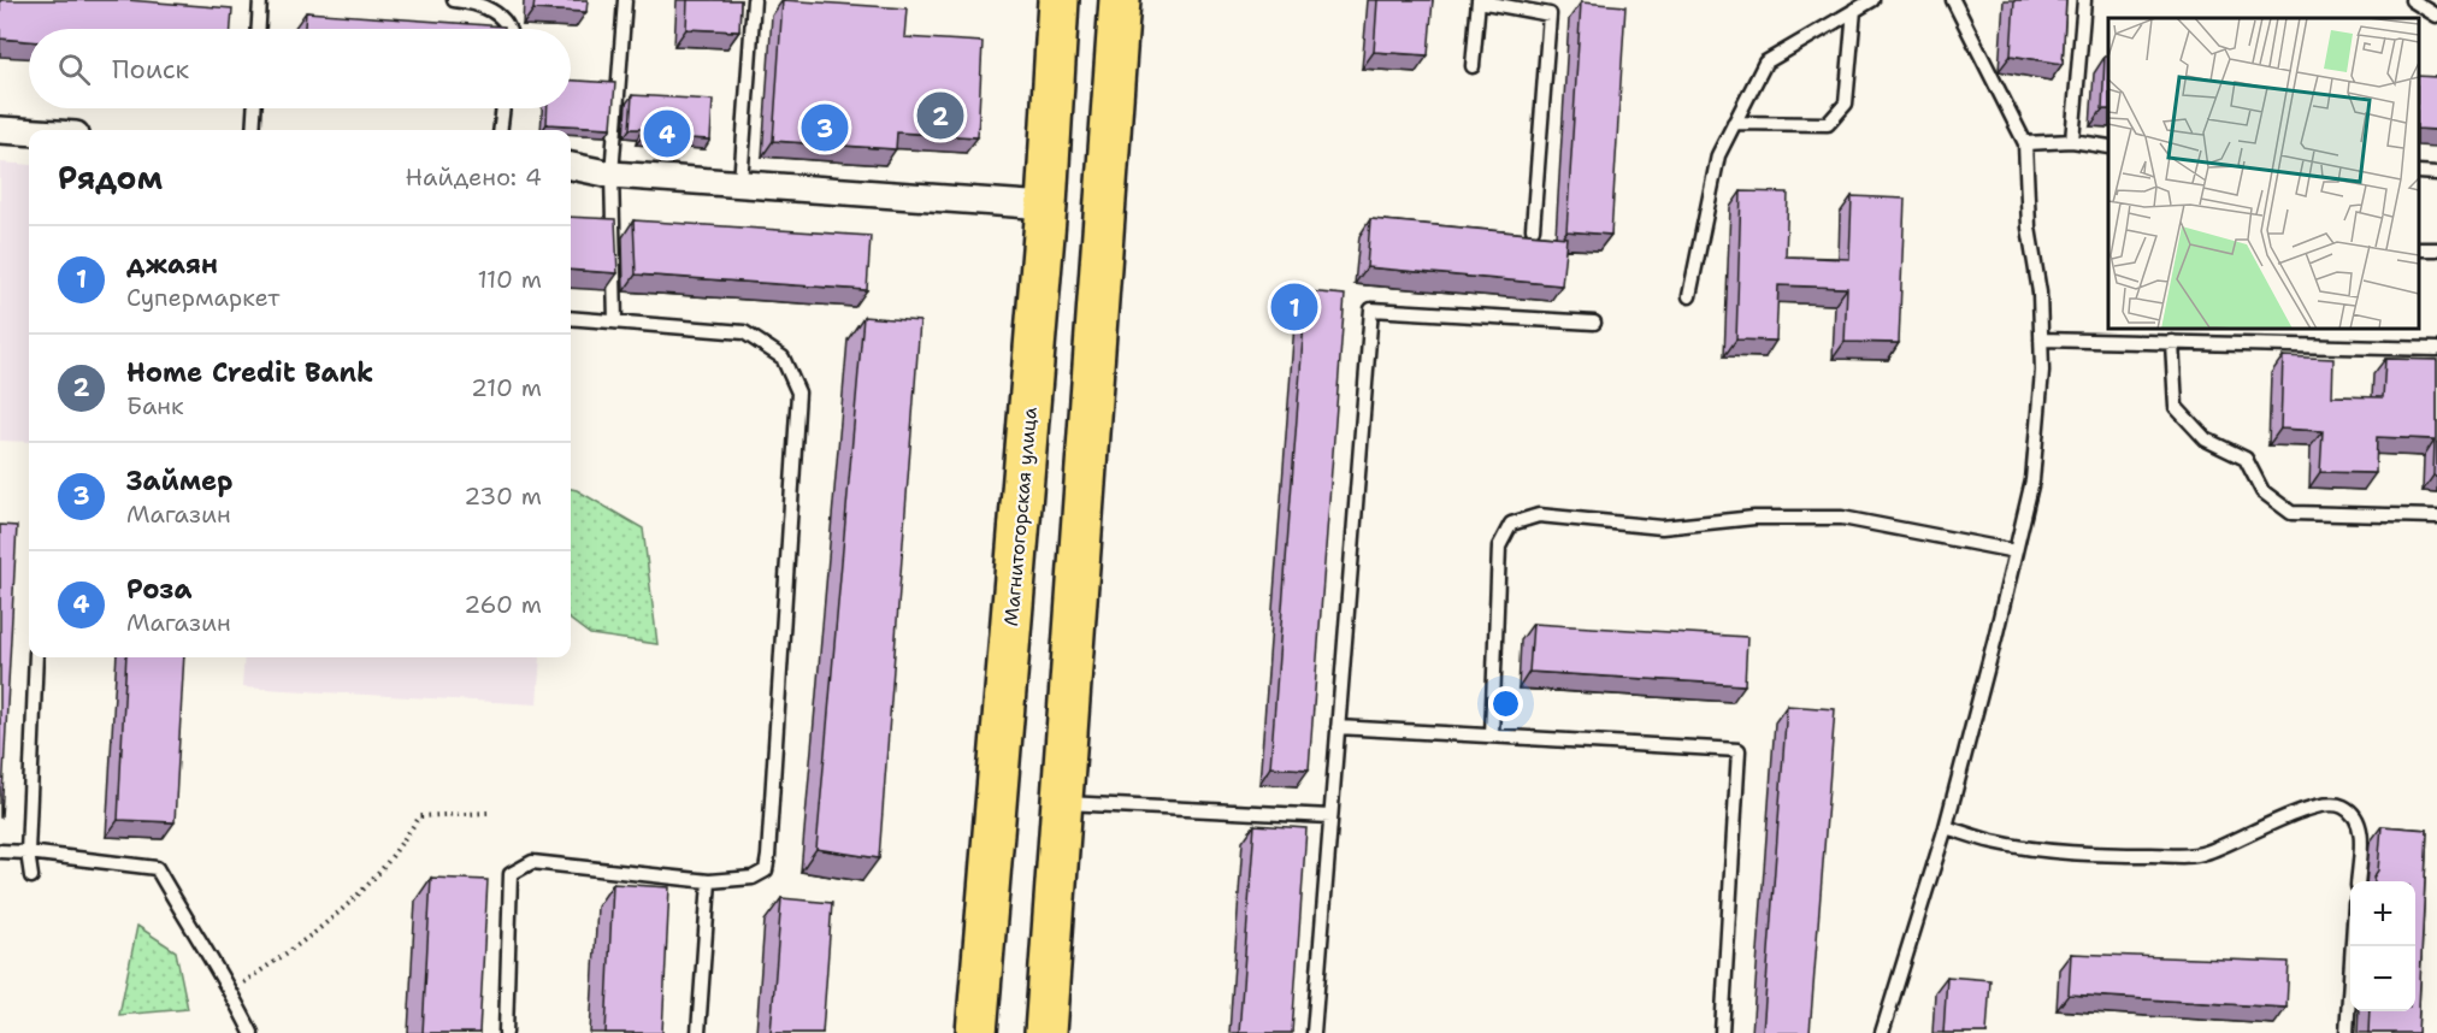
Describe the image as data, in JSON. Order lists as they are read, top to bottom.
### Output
{
  "streets": {
    "main road": ["Магнитогорская улица"]
  },
  "page": {
    "search": "Поиск",
    "pins": [
      "2",
      "3",
      "4",
      "1"
    ],
    "heading": ["Рядом", "Найдено: 4"],
    "list": [
      {
        "mark": "1",
        "name": "джаян",
        "note": "Супермаркет",
        "value": "110 m"
      },
      {
        "mark": "2",
        "name": "Home Credit Bank",
        "note": "Банк",
        "value": "210 m"
      },
      {
        "mark": "3",
        "name": "Займер",
        "note": "Магазин",
        "value": "230 m"
      },
      {
        "mark": "4",
        "name": "Роза",
        "note": "Магазин",
        "value": "260 m"
      }
    ],
    "map_buttons": ["+", "−"]
  }
}
